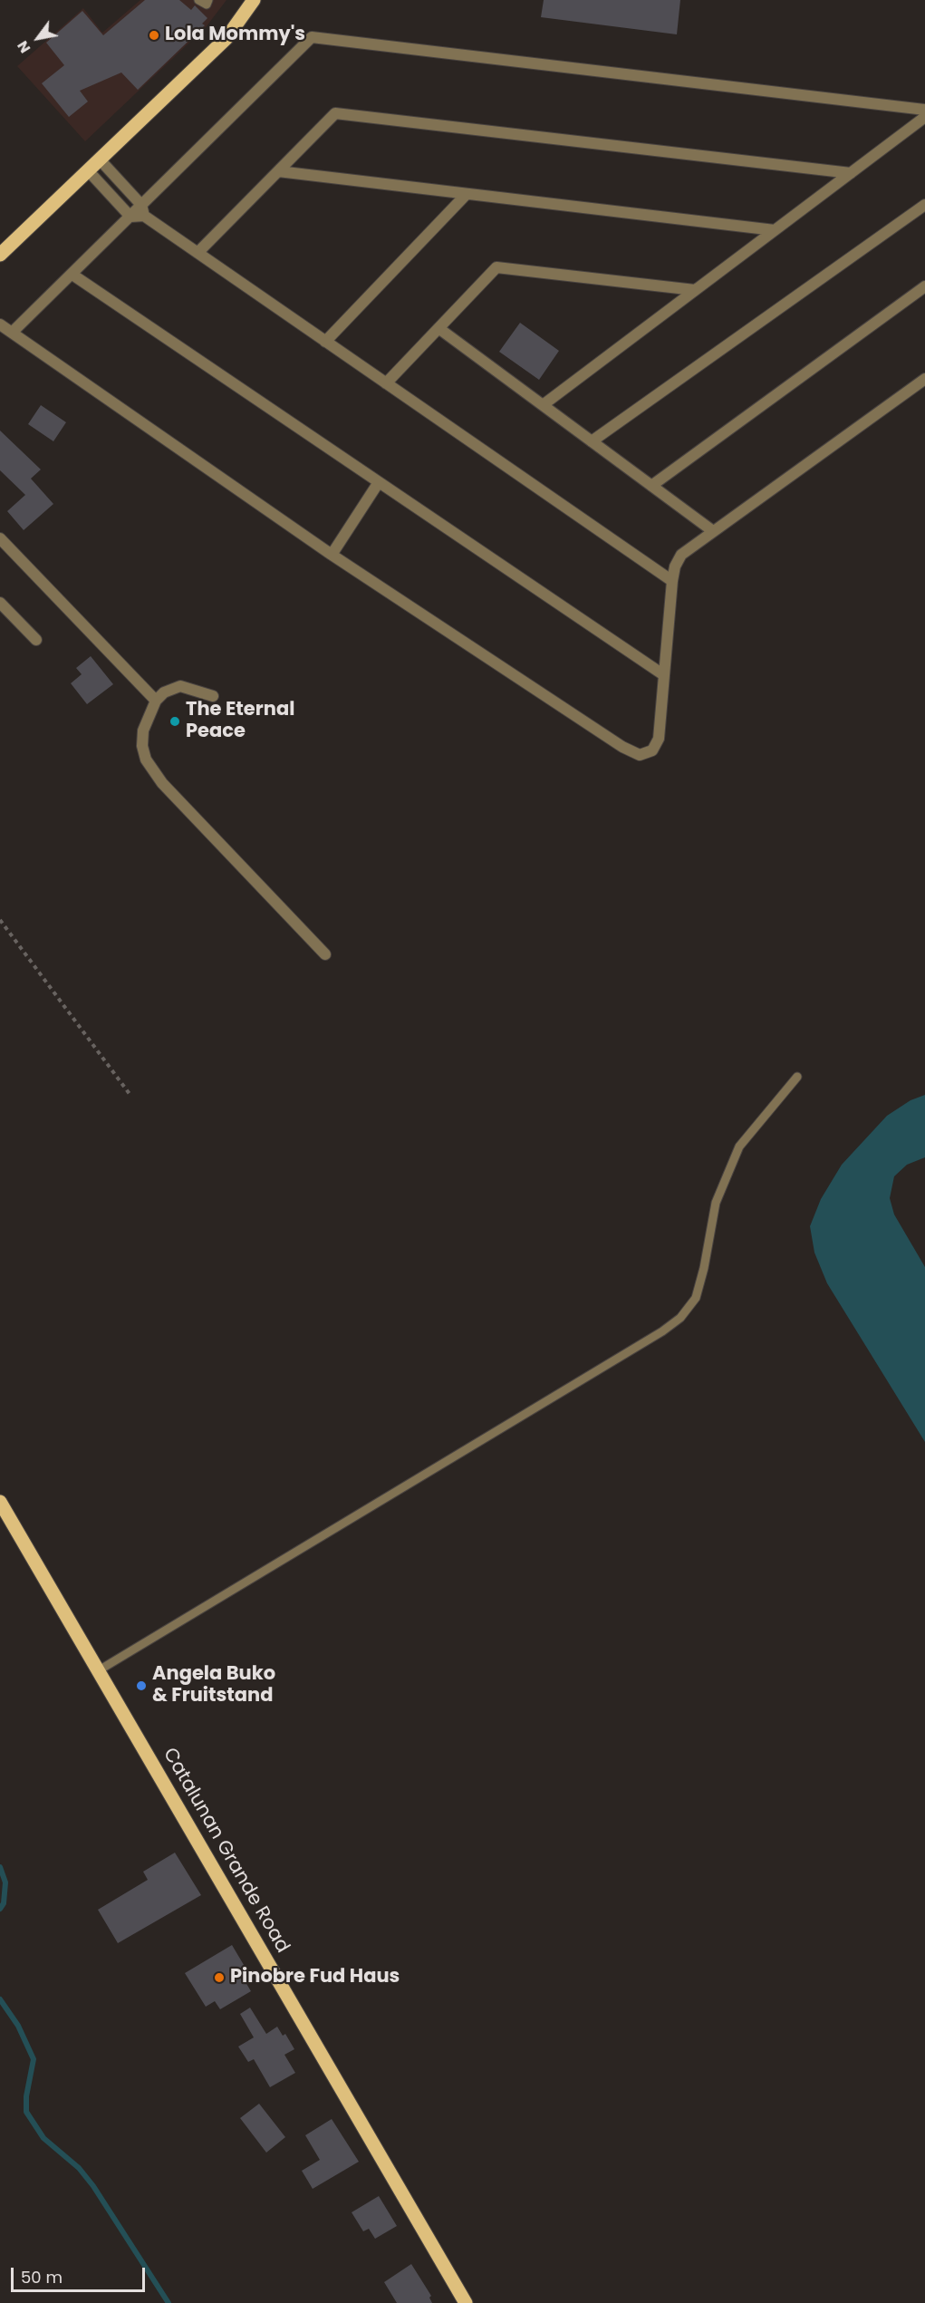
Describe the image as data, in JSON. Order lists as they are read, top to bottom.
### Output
{
  "streets": {
    "main road": ["Catalunan Grande Road"]
  },
  "places": [
    "Lola Mommy's",
    "The Eternal Peace",
    "Angela Buko & Fruitstand",
    "Pinobre Fud Haus"
  ],
  "scale_bar": "50 m",
  "north": "bottom left"
}
